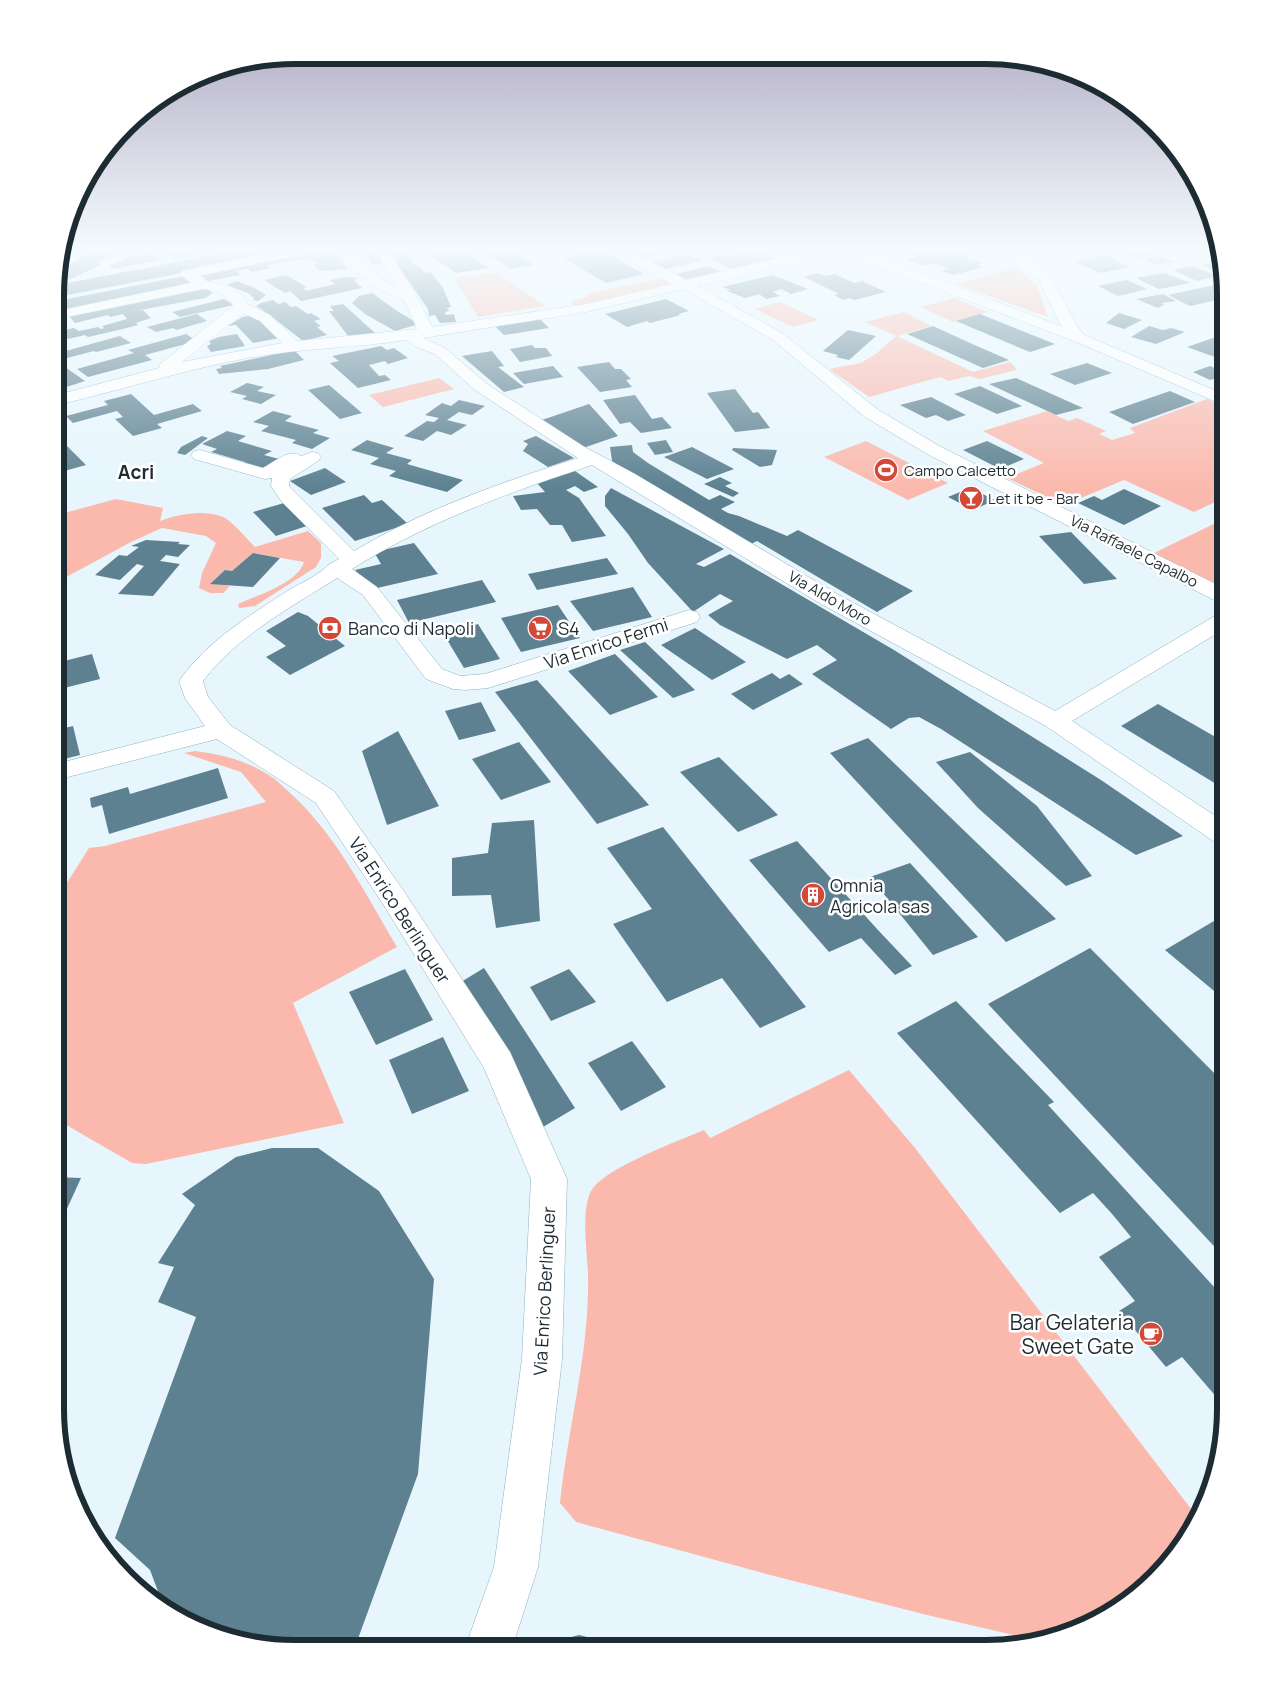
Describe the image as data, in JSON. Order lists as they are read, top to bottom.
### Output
{
  "streets": {
    "street": [
      "Via Raffaele Capalbo",
      "Via Aldo Moro",
      "Via Enrico Fermi",
      "Via Enrico Berlinguer"
    ]
  },
  "crossings": [
    ["Via Aldo Moro", "Via Enrico Berlinguer"],
    ["Via Enrico Fermi", "Via Enrico Berlinguer"]
  ],
  "districts": ["Acri"],
  "places": {
    "sports": ["Campo Calcetto"],
    "bar": ["Let it be - Bar"],
    "bank": ["Banco di Napoli"],
    "supermarket": ["S4"],
    "building": ["Omnia Agricola sas"],
    "cafe": ["Bar Gelateria Sweet Gate"]
  }
}
